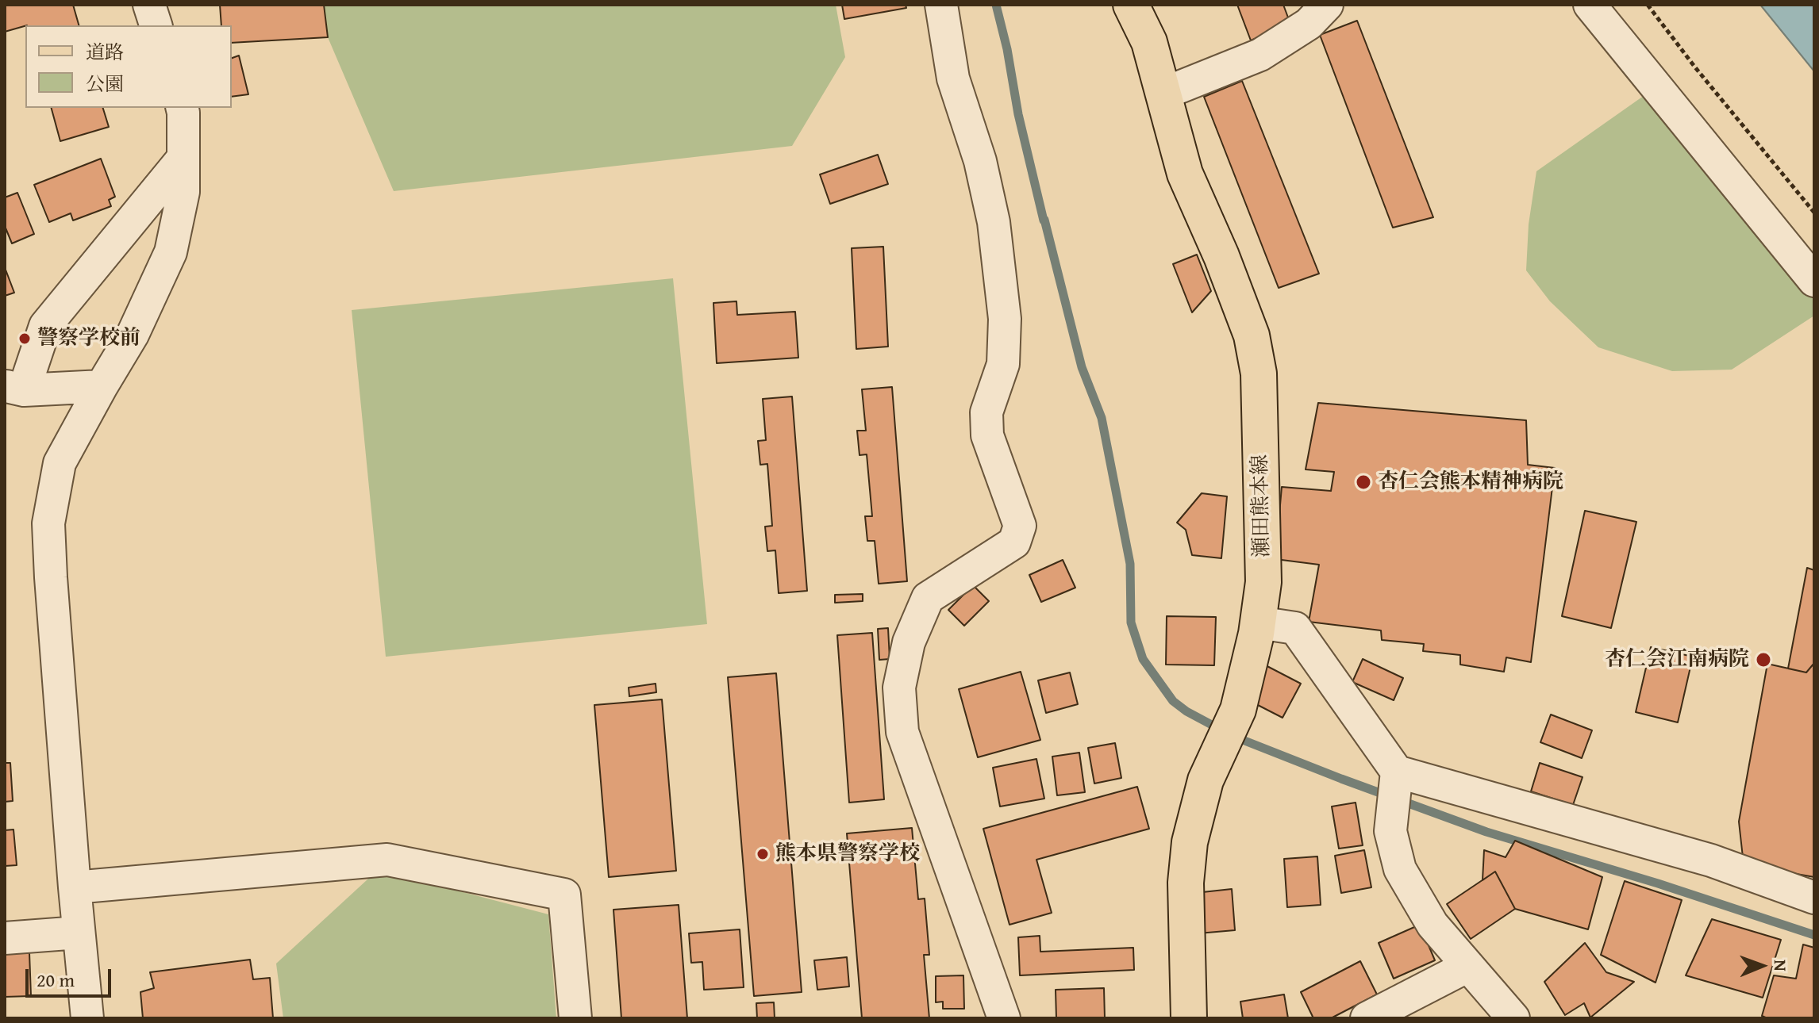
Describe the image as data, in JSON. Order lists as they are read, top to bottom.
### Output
{
  "streets": {
    "main road": ["瀬田熊本線"]
  },
  "places": [
    "警察学校前",
    "杏仁会熊本精神病院",
    "杏仁会江南病院",
    "熊本県警察学校"
  ],
  "legend": ["道路", "公園"],
  "scale_bar": "20 m",
  "north": "right"
}
